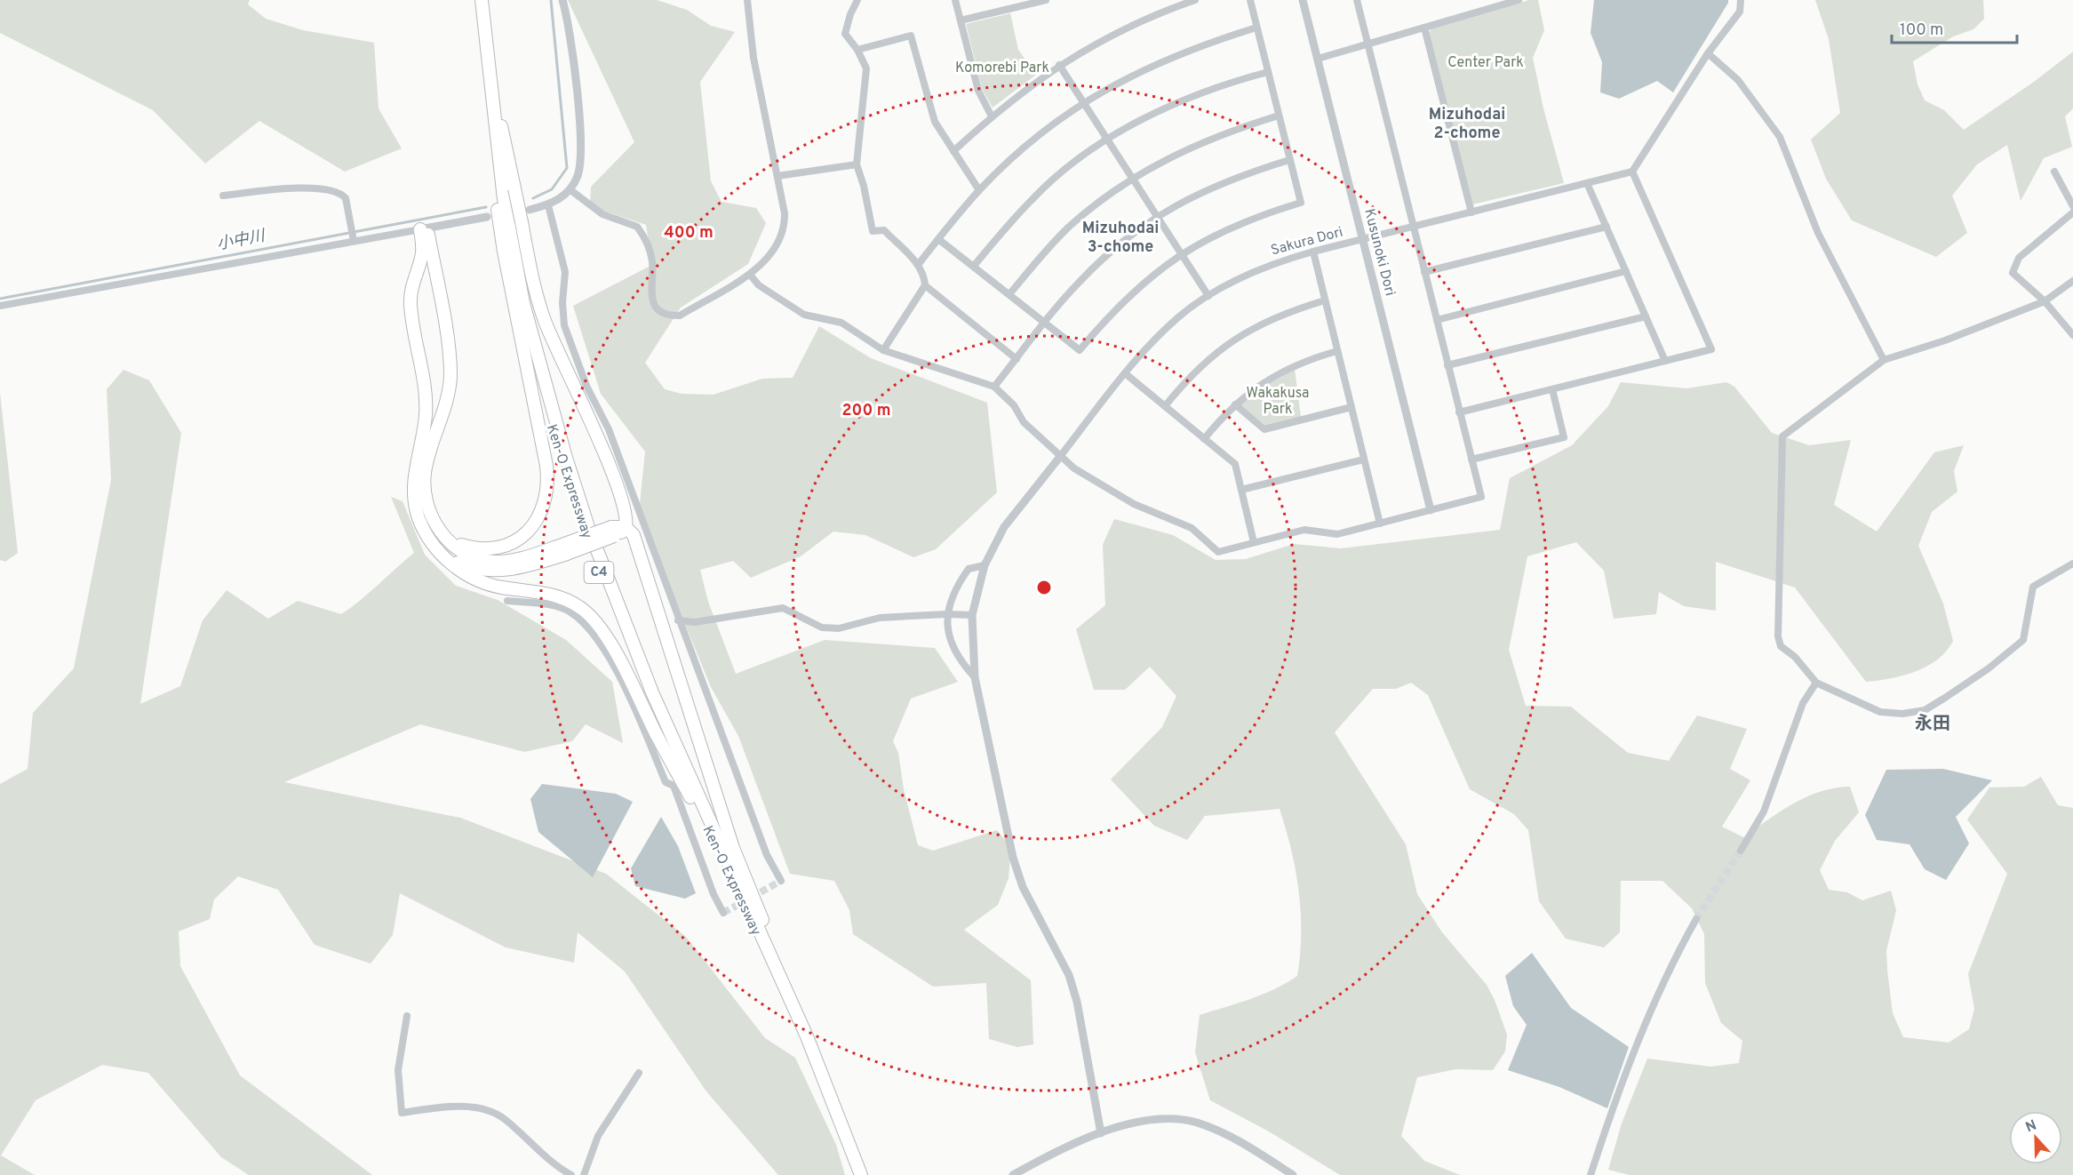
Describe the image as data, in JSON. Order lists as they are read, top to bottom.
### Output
{
  "streets": {
    "highway": ["Ken-O Expressway", "C4"],
    "street": ["Sakura Dori", "Kusunoki Dori"]
  },
  "crossings": [
    ["Sakura Dori", "Kusunoki Dori"]
  ],
  "districts": ["Mizuhodai 2-chome", "Mizuhodai 3-chome", "永田"],
  "water": ["小中川"],
  "parks": ["Center Park", "Komorebi Park", "Wakakusa Park"],
  "scale_bar": "100 m",
  "north": "top",
  "rings": ["400 m", "200 m"]
}
